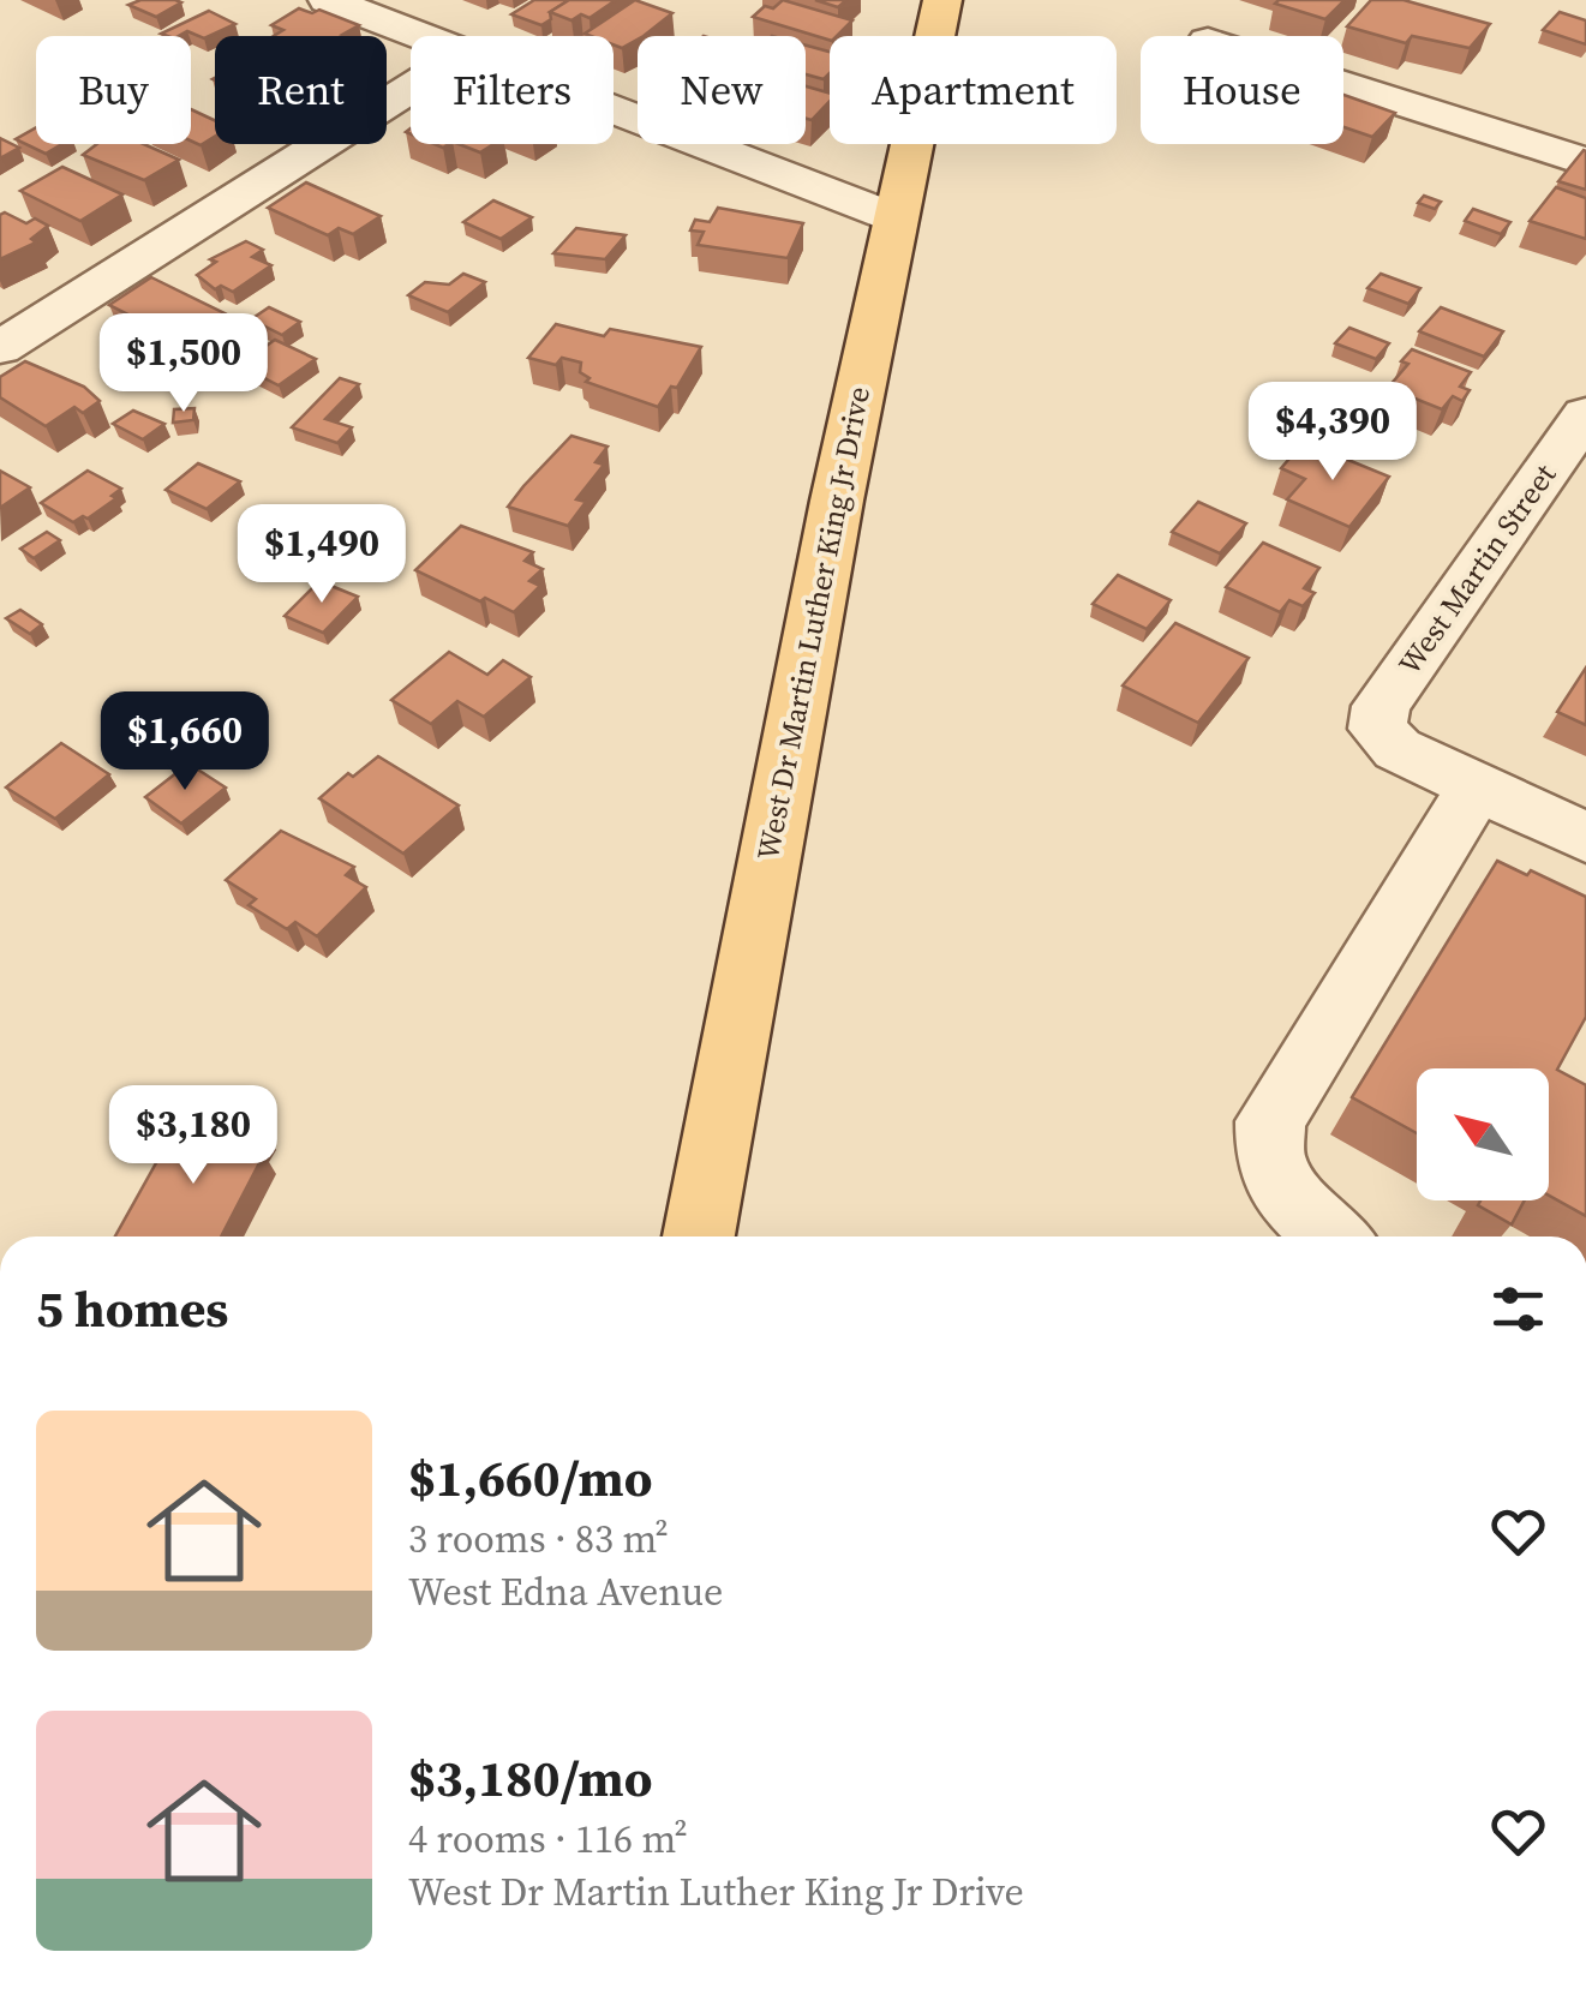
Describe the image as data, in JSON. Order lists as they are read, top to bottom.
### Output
{
  "streets": {
    "main road": ["West Dr Martin Luther King Jr Drive"],
    "street": ["West Martin Street"]
  },
  "north": "top left",
  "page": {
    "chip": [
      "Buy",
      "Rent",
      "Filters",
      "New",
      "Apartment",
      "House"
    ],
    "price": [
      "$1,500",
      "$4,390",
      "$1,490",
      "$1,660",
      "$3,180"
    ],
    "heading": "5 homes",
    "list": [
      {
        "name": "$1,660/mo",
        "note": "3 rooms · 83 m² · West Edna Avenue"
      },
      {
        "name": "$3,180/mo",
        "note": "4 rooms · 116 m² · West Dr Martin Luther King Jr Drive"
      }
    ]
  }
}
